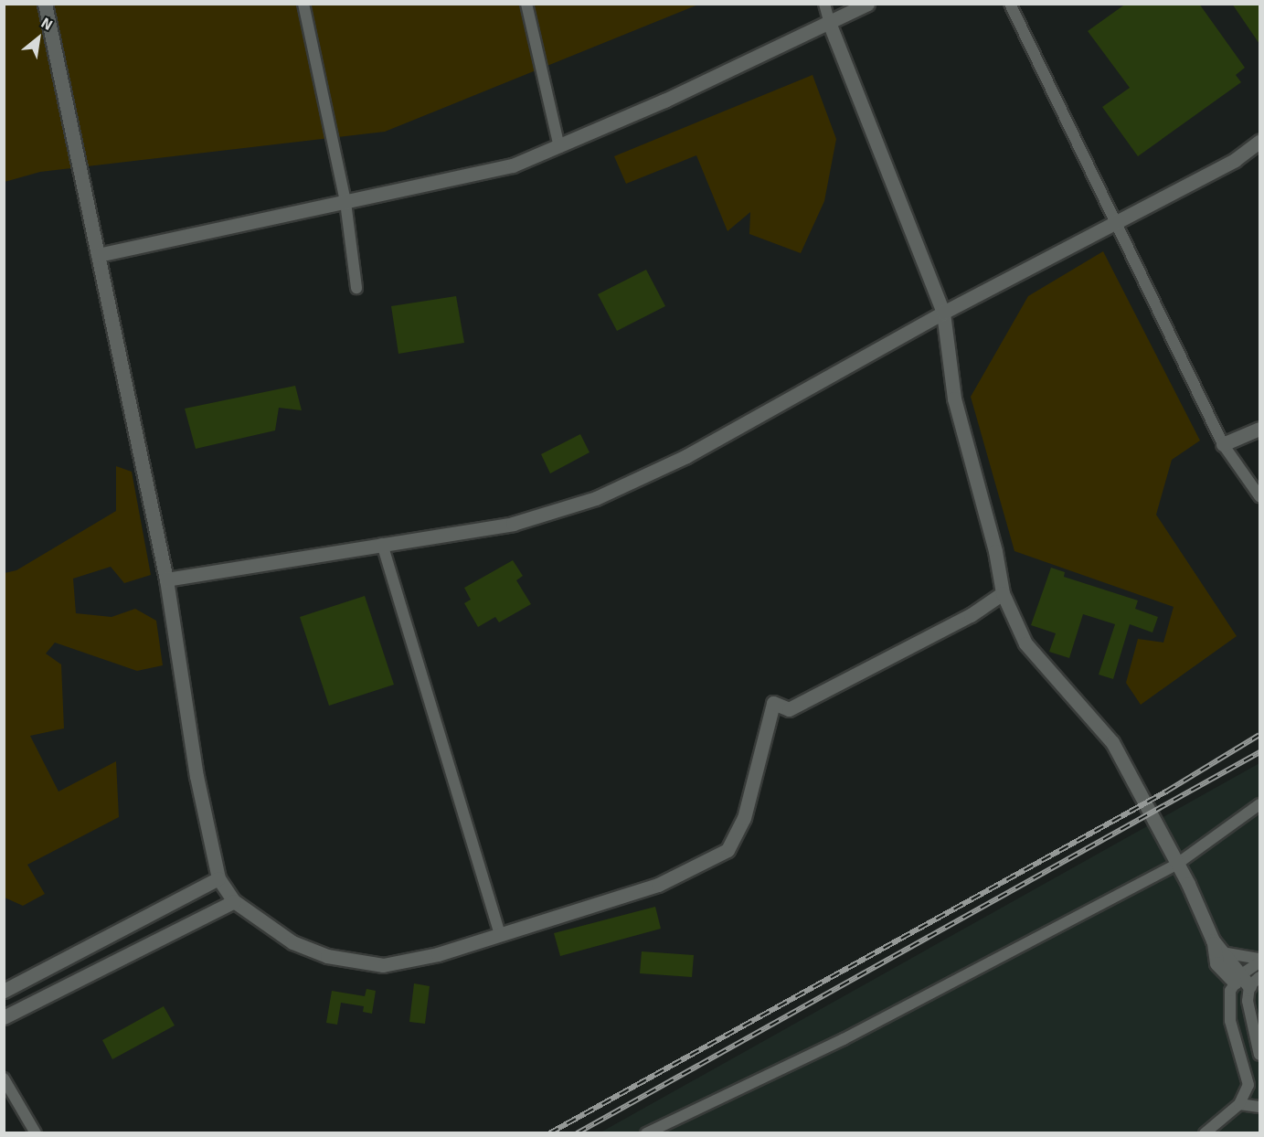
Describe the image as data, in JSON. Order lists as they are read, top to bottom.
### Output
{
  "north": "top right"
}
